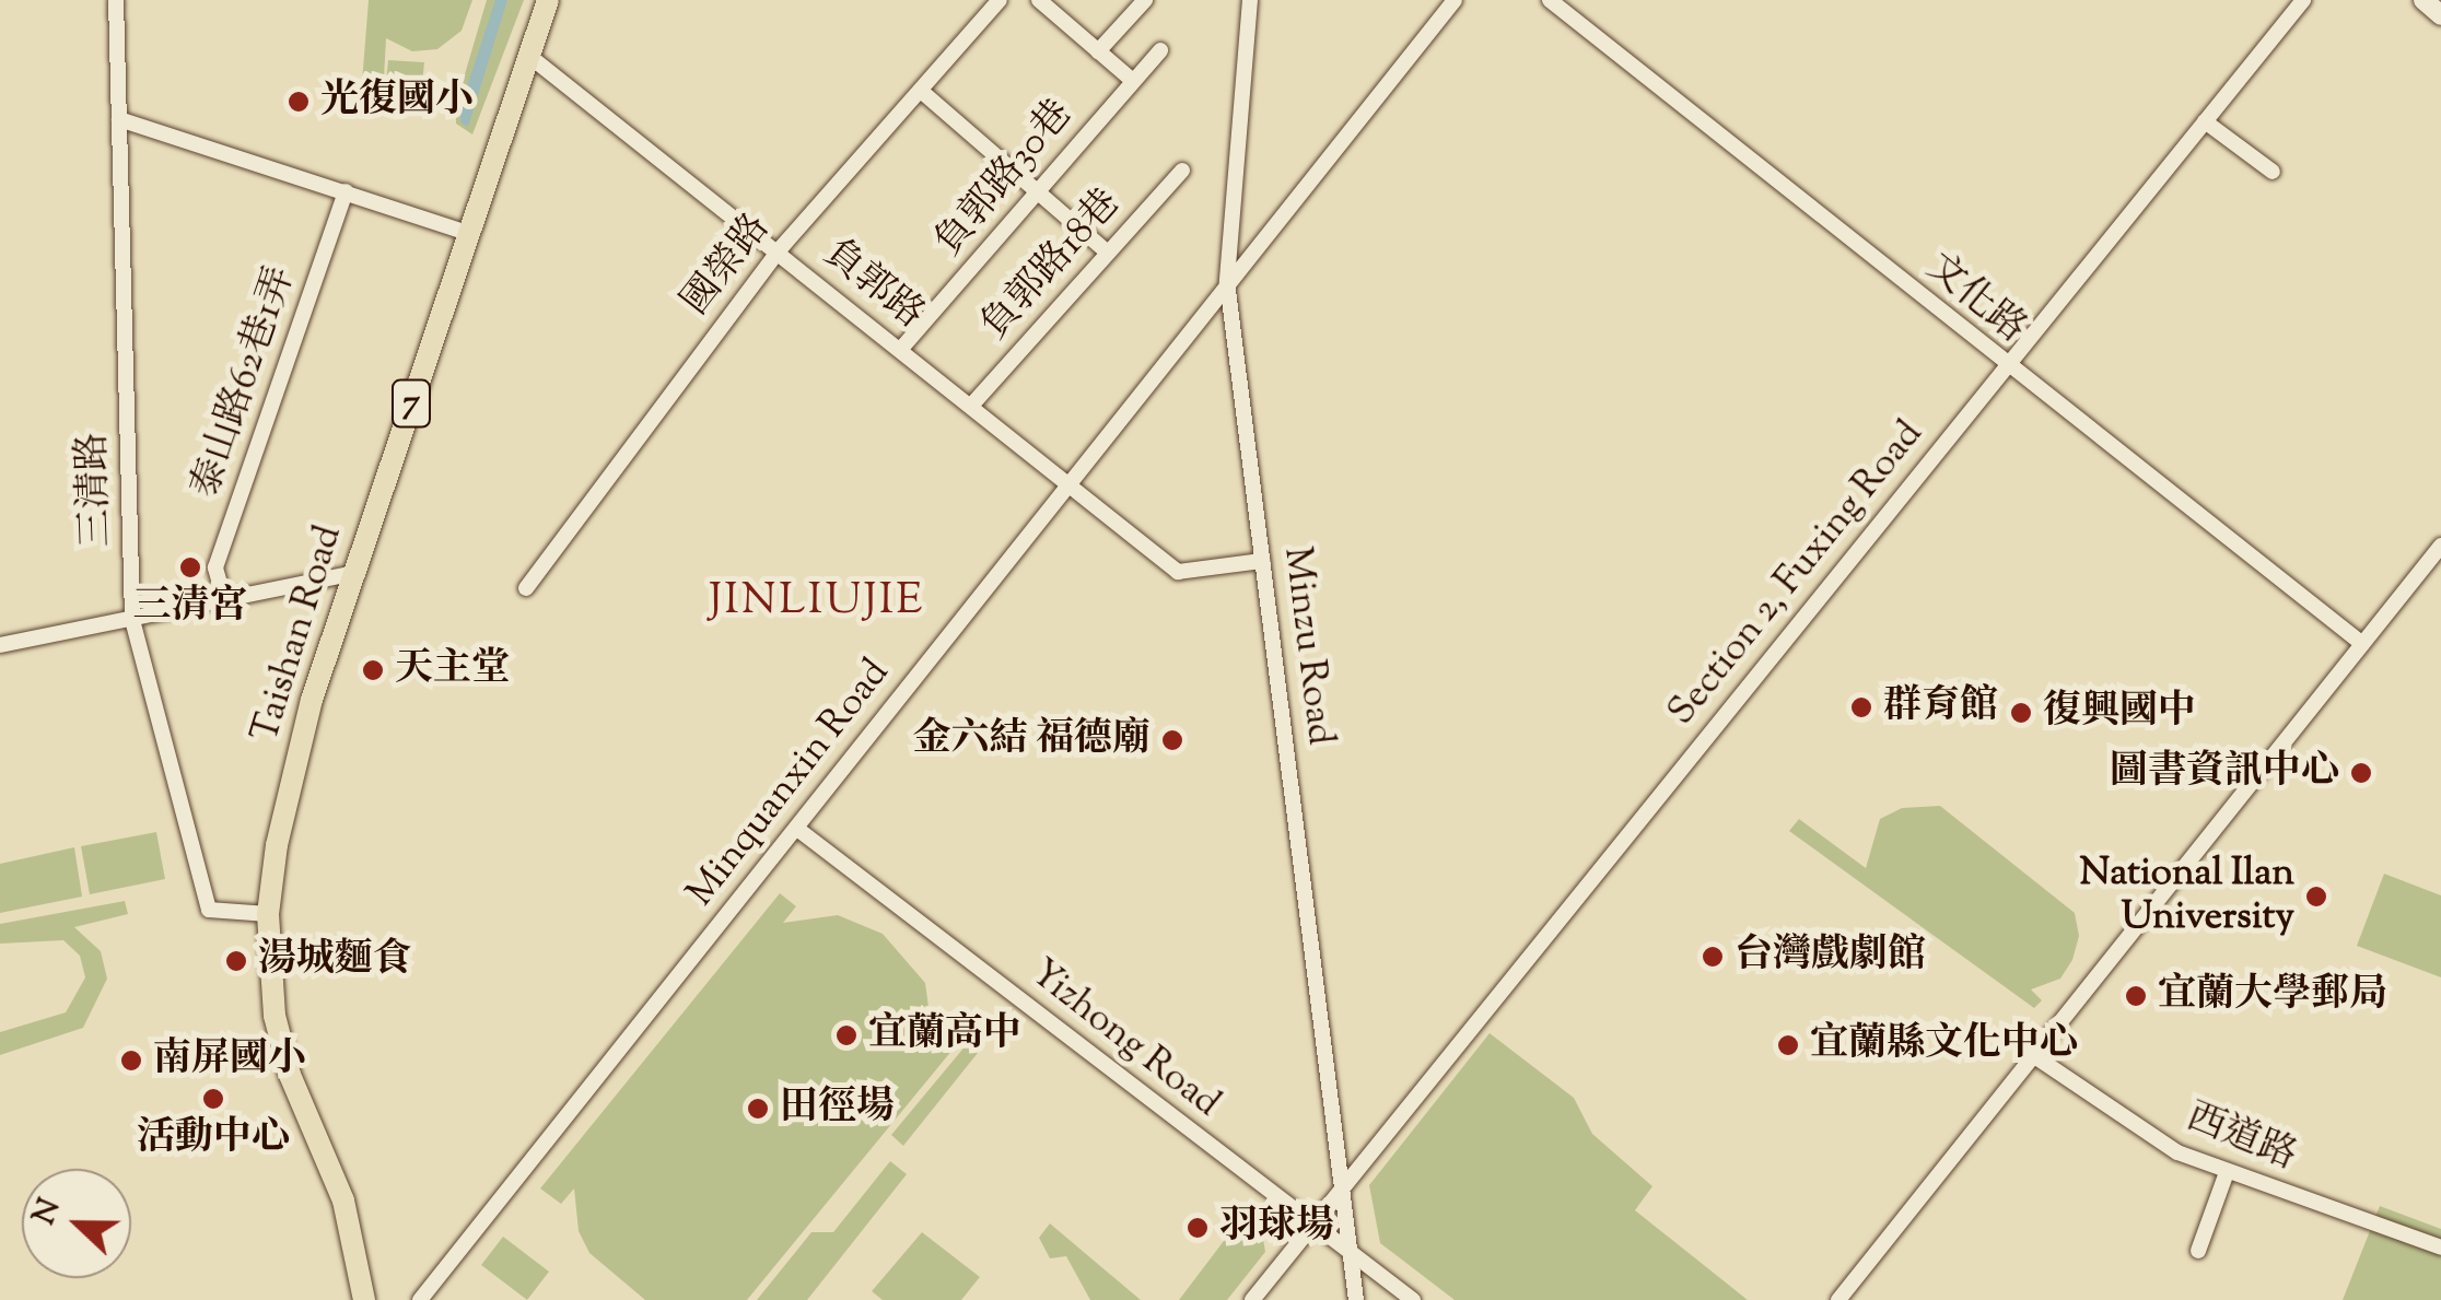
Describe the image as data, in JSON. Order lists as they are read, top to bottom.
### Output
{
  "streets": {
    "main road": ["7", "Taishan Road"],
    "street": [
      "負郭路30巷",
      "國榮路",
      "負郭路18巷",
      "負郭路",
      "文化路",
      "泰山路62巷1弄",
      "三清路",
      "Section 2, Fuxing Road",
      "Minzu Road",
      "Minquanxin Road",
      "Yizhong Road",
      "西道路"
    ]
  },
  "crossings": [
    ["負郭路30巷", "負郭路"],
    ["國榮路", "負郭路"],
    ["負郭路18巷", "負郭路"],
    ["負郭路", "Taishan Road"],
    ["負郭路", "Minzu Road"],
    ["負郭路", "Minquanxin Road"],
    ["文化路", "Section 2, Fuxing Road"],
    ["三清路", "Taishan Road"],
    ["Section 2, Fuxing Road", "Minzu Road"],
    ["Section 2, Fuxing Road", "Yizhong Road"],
    ["Minzu Road", "Minquanxin Road"],
    ["Minzu Road", "Yizhong Road"],
    ["Minquanxin Road", "Yizhong Road"]
  ],
  "districts": ["JINLIUJIE"],
  "places": [
    "光復國小",
    "三清宮",
    "天主堂",
    "群育館",
    "復興國中",
    "金六結 福德廟",
    "圖書資訊中心",
    "National Ilan University",
    "台灣戲劇館",
    "湯城麵食",
    "宜蘭大學郵局",
    "宜蘭高中",
    "宜蘭縣文化中心",
    "南屏國小",
    "活動中心",
    "田徑場",
    "羽球場"
  ],
  "north": "left"
}
